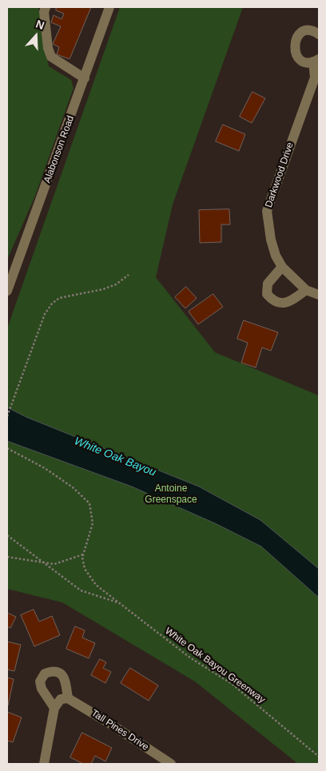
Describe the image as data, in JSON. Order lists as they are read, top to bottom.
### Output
{
  "streets": {
    "street": ["Alabonson Road", "Darkwood Drive", "Tall Pines Drive"],
    "path": ["White Oak Bayou Greenway"]
  },
  "water": ["White Oak Bayou"],
  "parks": ["Antoine Greenspace"],
  "north": "top"
}
